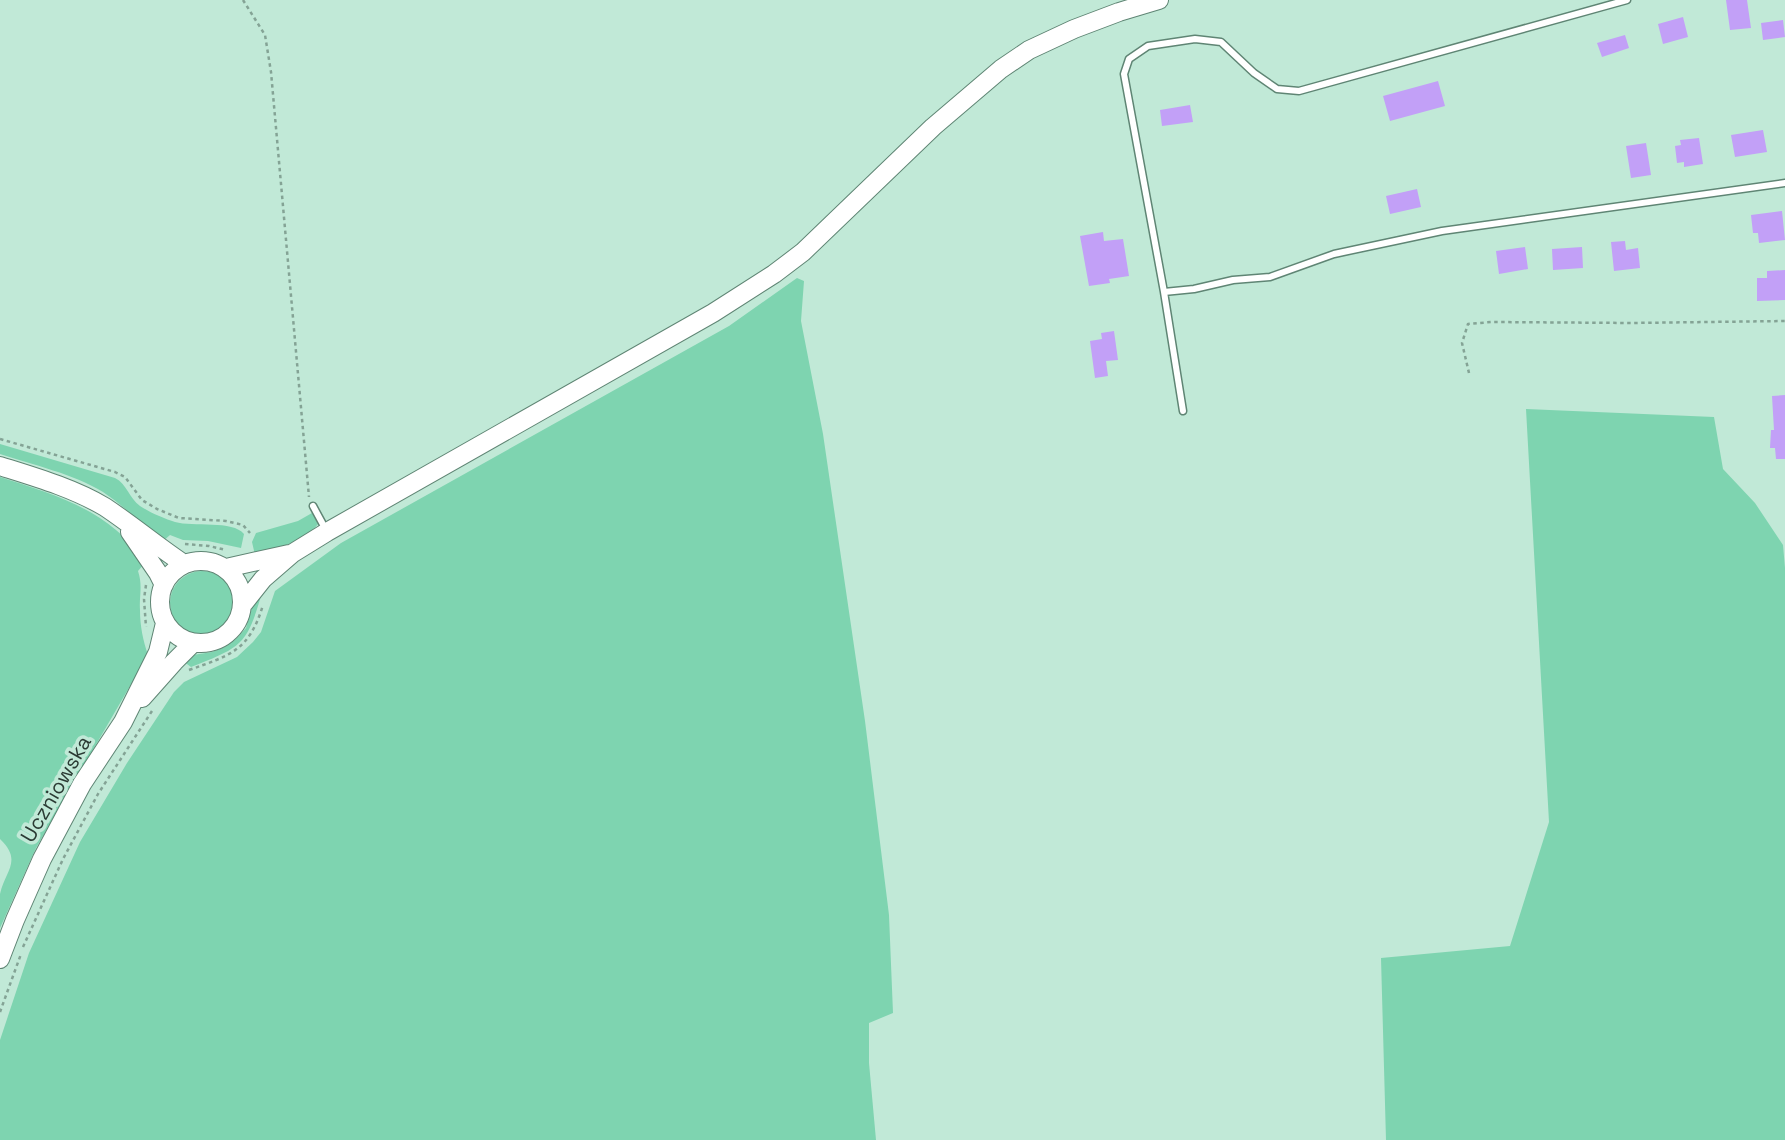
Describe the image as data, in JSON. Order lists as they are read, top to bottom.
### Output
{
  "streets": {
    "main road": ["Uczniowska"]
  }
}
